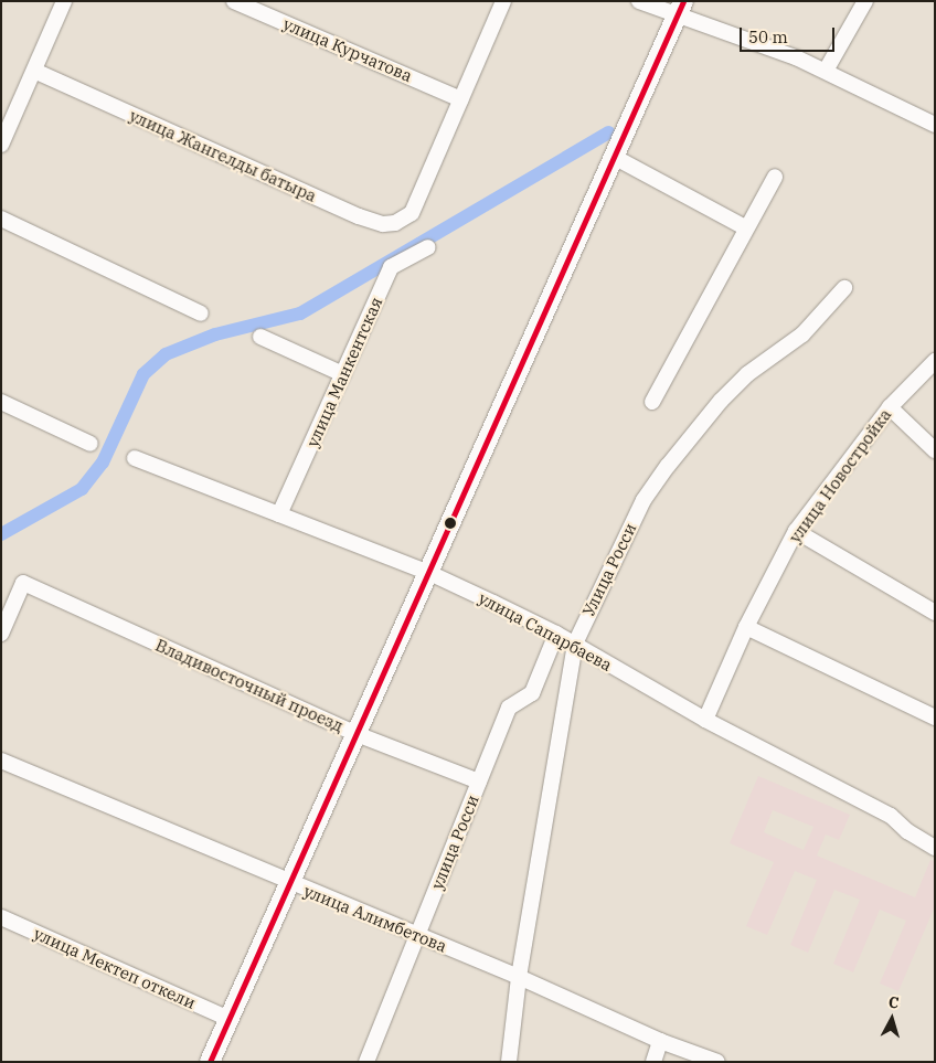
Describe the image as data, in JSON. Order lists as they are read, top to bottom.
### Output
{
  "streets": {
    "street": [
      "улица Курчатова",
      "улица Жангелды батыра",
      "улица Манкентская",
      "улица Новостройка",
      "Улица Росси",
      "улица Сапарбаева",
      "Владивосточный проезд",
      "улица Росси",
      "улица Алимбетова",
      "улица Мектеп откели"
    ]
  },
  "crossings": [
    ["улица Курчатова", "улица Жангелды батыра"],
    ["улица Манкентская", "улица Сапарбаева"],
    ["улица Новостройка", "улица Сапарбаева"],
    ["Улица Росси", "улица Сапарбаева"],
    ["Улица Росси", "улица Алимбетова"],
    ["улица Сапарбаева", "улица Росси"],
    ["Владивосточный проезд", "улица Росси"],
    ["улица Росси", "улица Алимбетова"]
  ],
  "scale_bar": "50 m",
  "north": "top"
}
